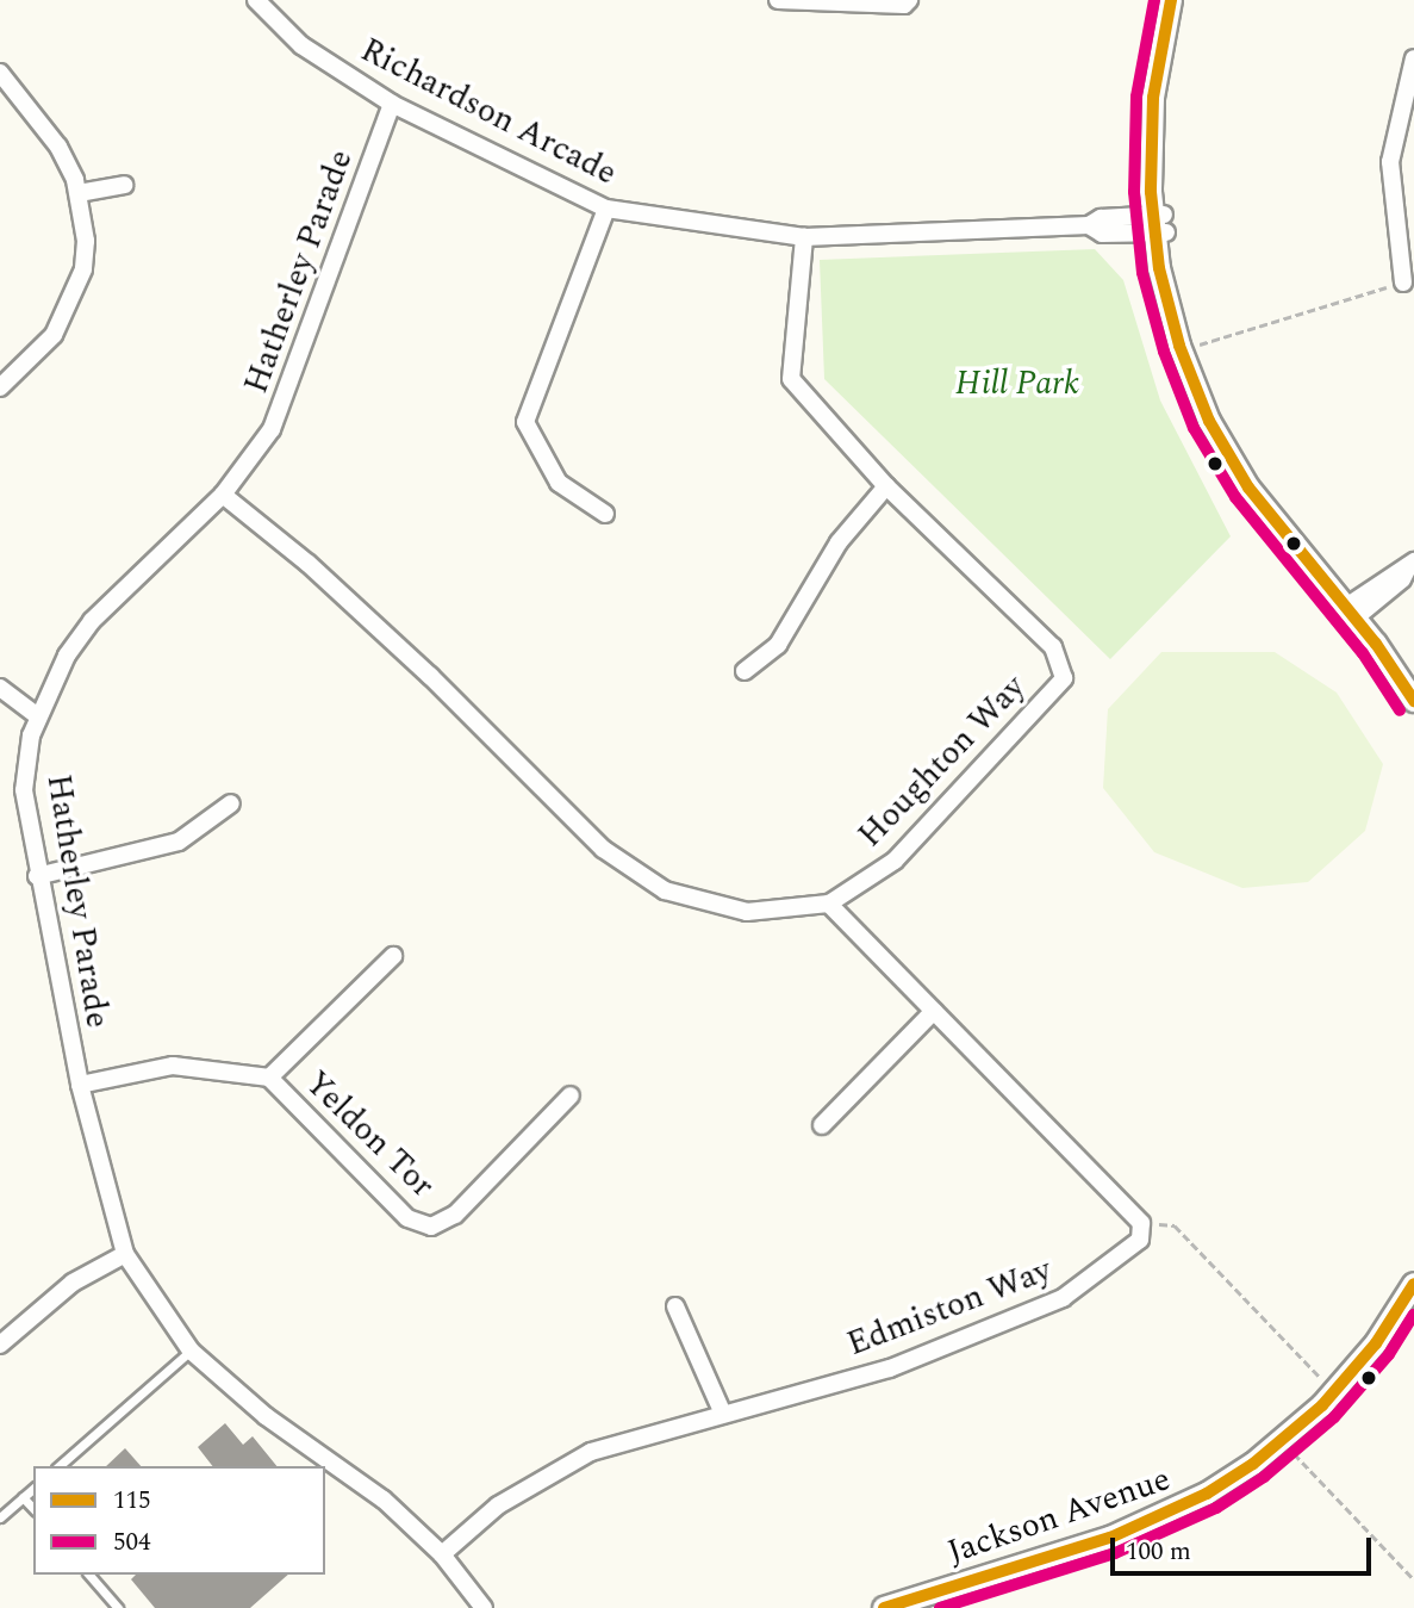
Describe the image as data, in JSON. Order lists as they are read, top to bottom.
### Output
{
  "streets": {
    "street": [
      "Richardson Arcade",
      "Hatherley Parade",
      "Houghton Way",
      "Yeldon Tor",
      "Edmiston Way",
      "Jackson Avenue"
    ]
  },
  "crossings": [
    ["Richardson Arcade", "Hatherley Parade"],
    ["Richardson Arcade", "Houghton Way"],
    ["Hatherley Parade", "Houghton Way"],
    ["Hatherley Parade", "Yeldon Tor"],
    ["Hatherley Parade", "Edmiston Way"]
  ],
  "parks": ["Hill Park"],
  "lines": ["transit line 115", "transit line 504"],
  "legend": ["115", "504"],
  "scale_bar": "100 m"
}
